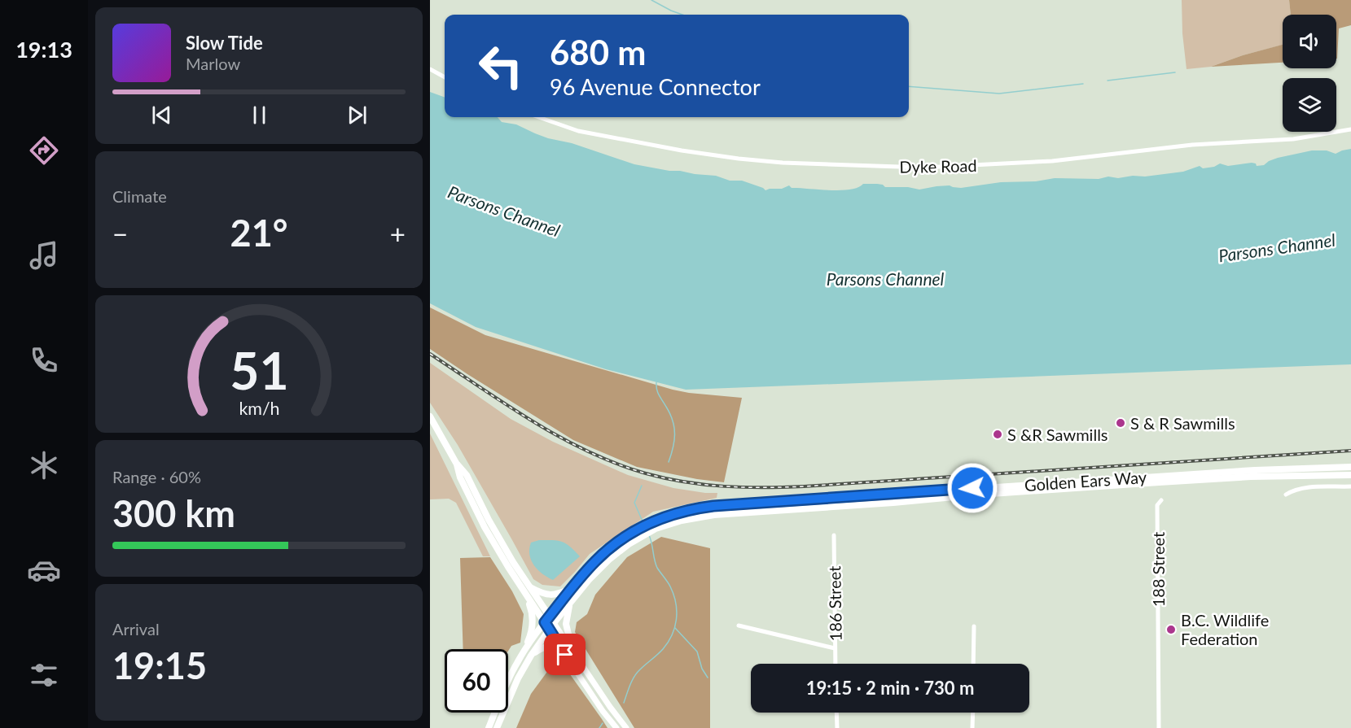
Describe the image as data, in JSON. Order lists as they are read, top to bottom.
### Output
{
  "streets": {
    "main road": ["Golden Ears Way"],
    "street": ["Dyke Road", "188 Street", "186 Street"]
  },
  "water": ["Parsons Channel"],
  "places": ["S & R Sawmills", "S &R Sawmills", "B.C. Wildlife Federation"],
  "page": {
    "tabs": "19:13",
    "turn": ["680 m", "96 Avenue Connector"],
    "song": ["Slow Tide", "Marlow"],
    "tile": [
      "Climate",
      ["Range · 60%", "300 km"],
      ["Arrival", "19:15"]
    ],
    "heat": ["−", "21°", "+"],
    "limit": "60",
    "trip": "19:15 · 2 min · 730 m",
    "gauge": ["51", "km/h"]
  }
}
